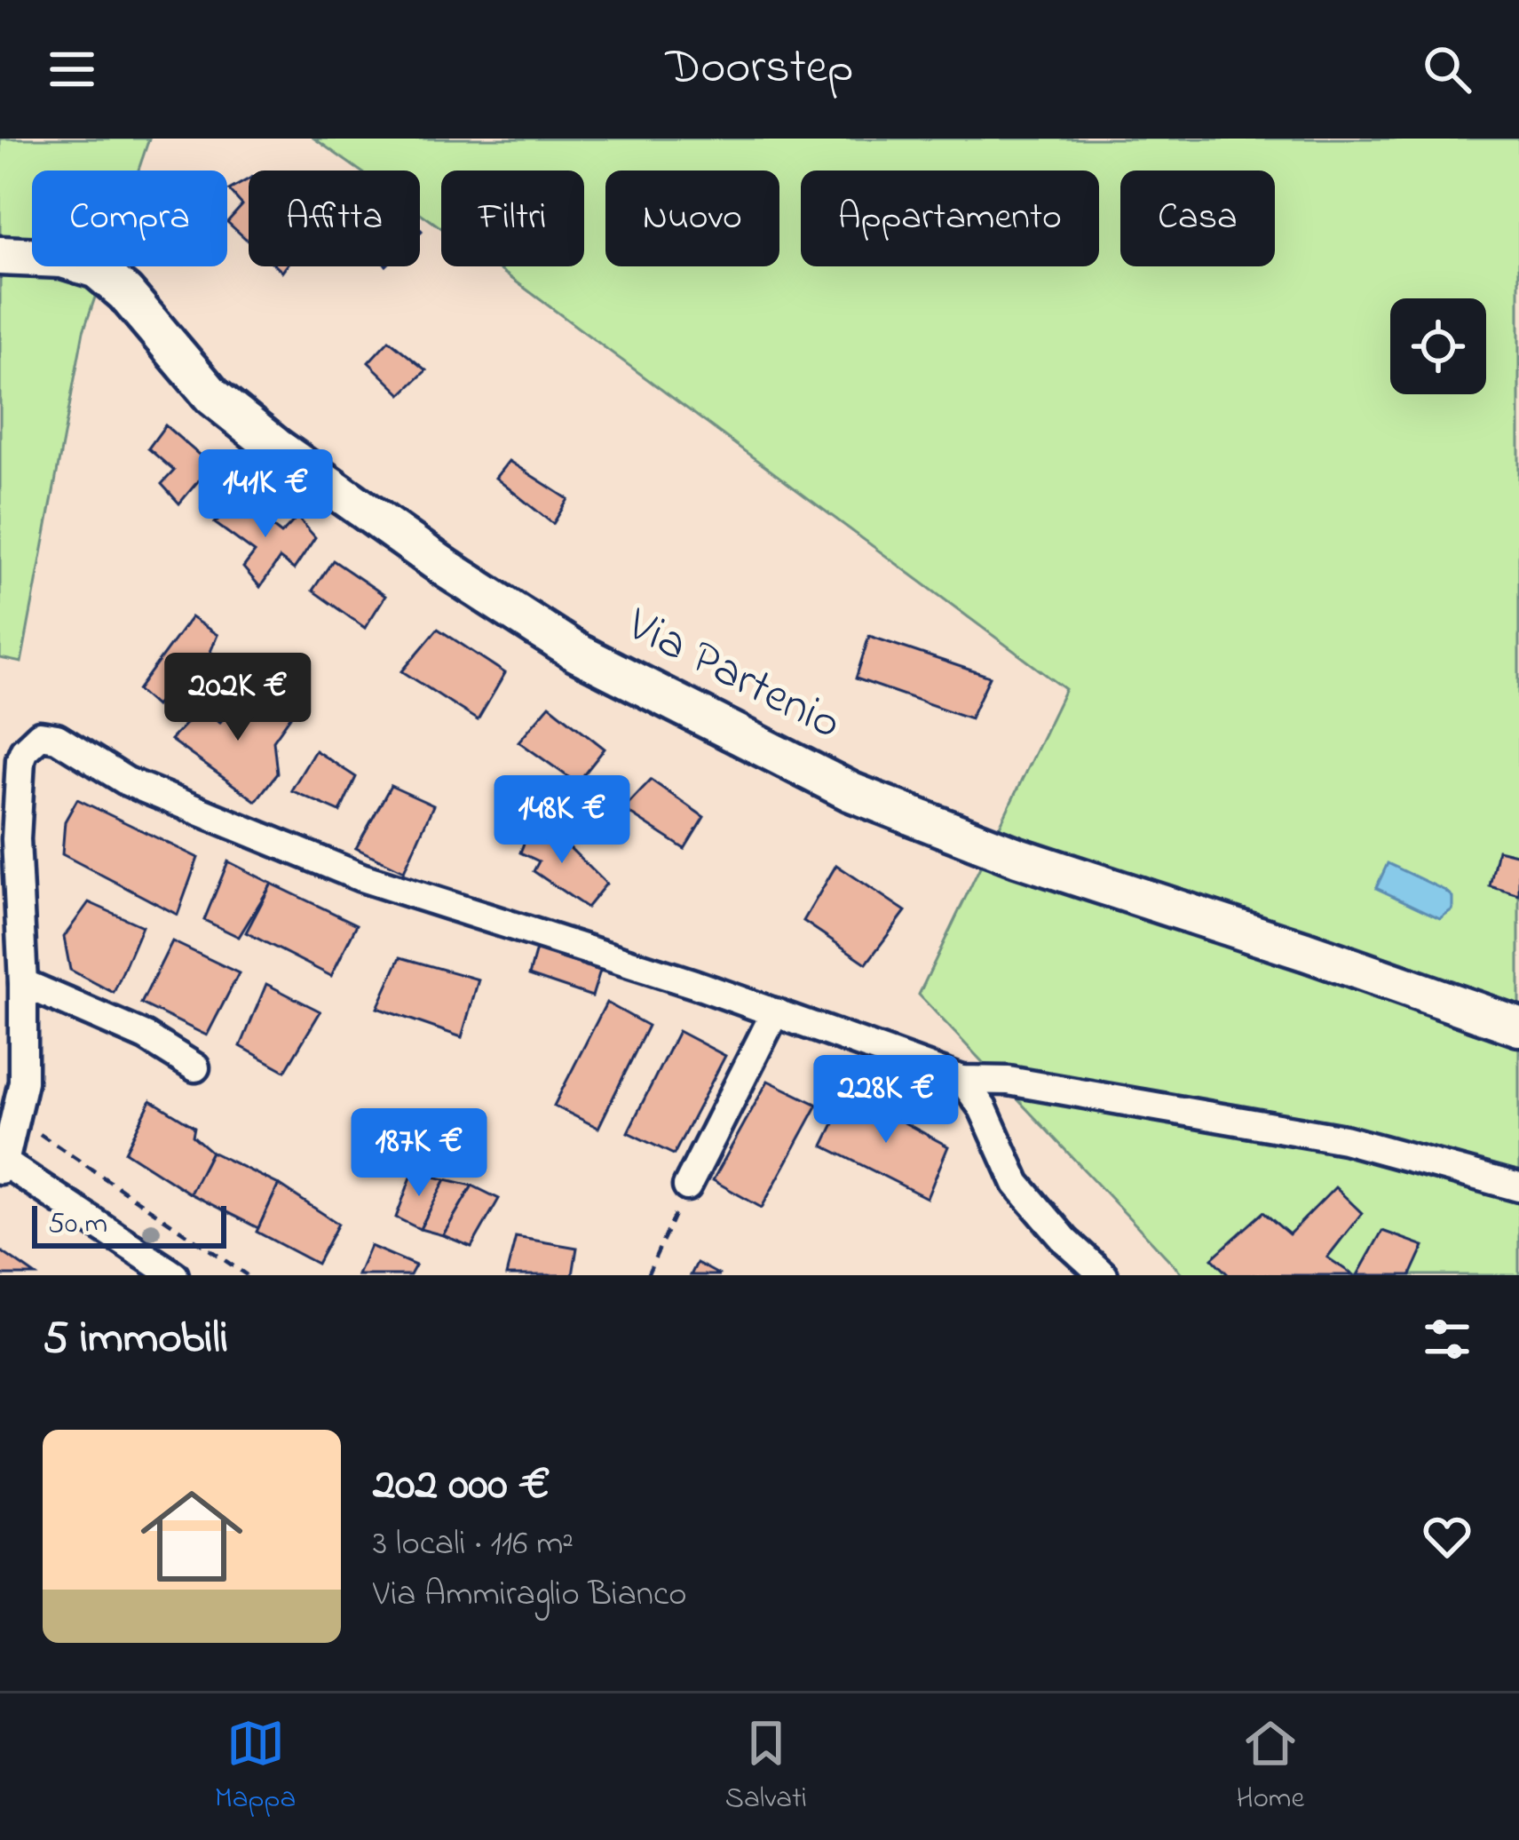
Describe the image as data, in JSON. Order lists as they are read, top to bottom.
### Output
{
  "streets": {
    "main road": ["Via Partenio"]
  },
  "scale_bar": "50 m",
  "page": {
    "header": "Doorstep",
    "chip": [
      "Compra",
      "Affitta",
      "Filtri",
      "Nuovo",
      "Appartamento",
      "Casa"
    ],
    "price": [
      "141K €",
      "202K €",
      "148K €",
      "228K €",
      "187K €"
    ],
    "scale": "50 m",
    "heading": "5 immobili",
    "list": [
      {
        "name": "202 000 €",
        "note": "3 locali · 116 m² · Via Ammiraglio Bianco"
      }
    ],
    "tabs": ["Mappa", "Salvati", "Home"]
  }
}
